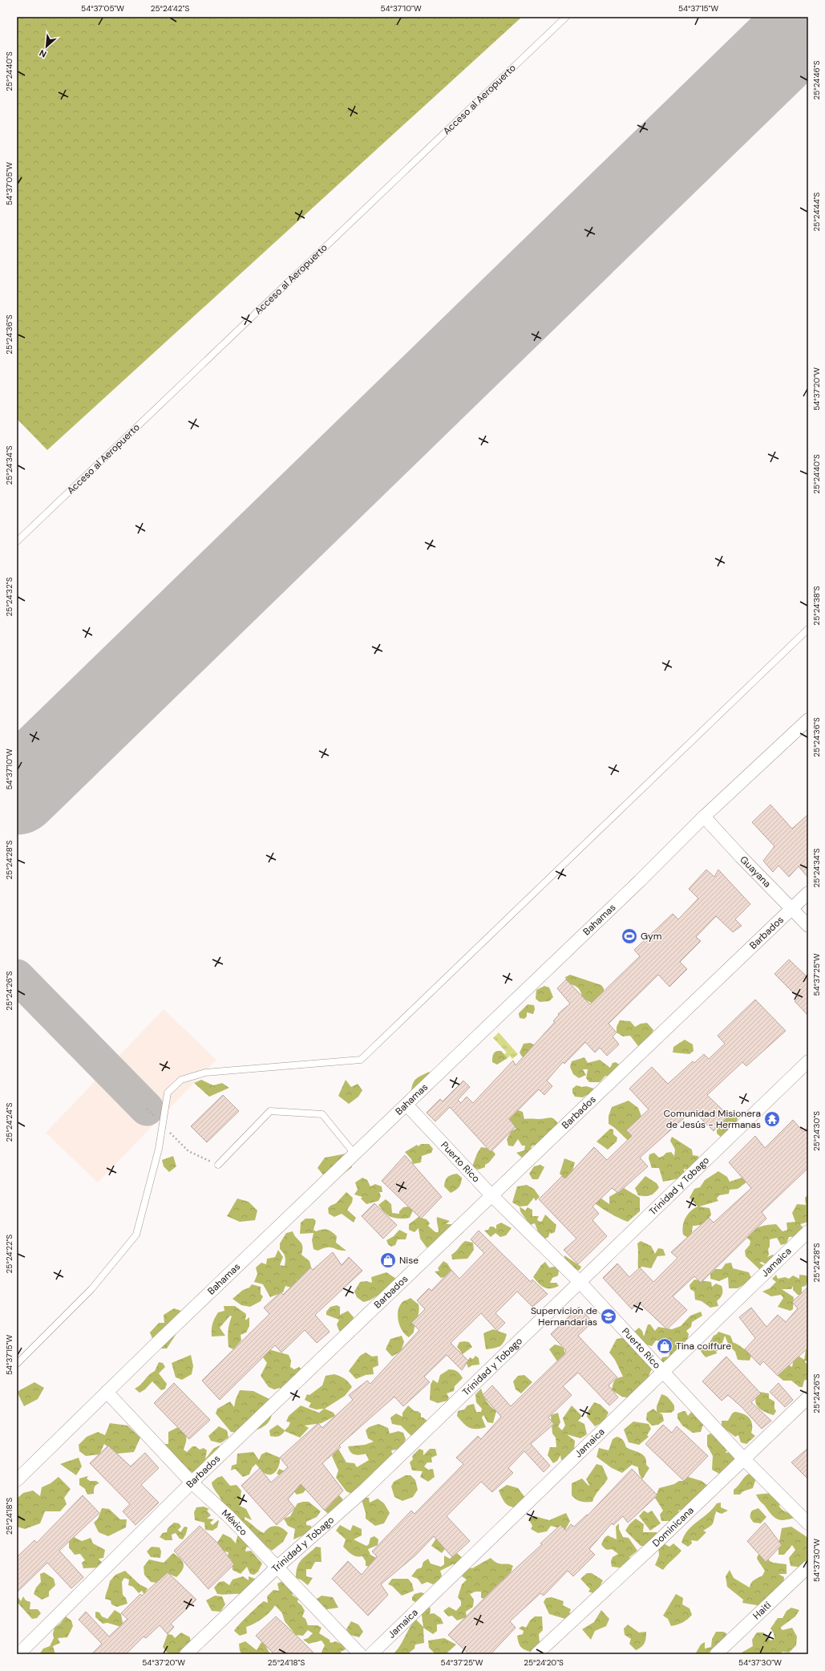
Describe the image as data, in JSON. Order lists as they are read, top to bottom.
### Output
{
  "streets": {
    "street": [
      "Guayana",
      "Bahamas",
      "Barbados",
      "Puerto Rico",
      "Trinidad y Tobago",
      "Jamaica",
      "México",
      "Dominicana",
      "Haití"
    ],
    "lane": ["Acceso al Aeropuerto"]
  },
  "crossings": [
    ["Guayana", "Bahamas"],
    ["Guayana", "Barbados"],
    ["Bahamas", "Puerto Rico"],
    ["Bahamas", "México"],
    ["Barbados", "Puerto Rico"],
    ["Barbados", "México"],
    ["Puerto Rico", "Trinidad y Tobago"],
    ["Puerto Rico", "Jamaica"],
    ["Puerto Rico", "Dominicana"],
    ["Trinidad y Tobago", "México"]
  ],
  "places": {
    "sports": ["Gym"],
    "temple": ["Comunidad Misionera de Jesús - Hermanas"],
    "shop": ["Nise", "Tina coiffure"],
    "school or university": ["Supervicion de Hernandarias"]
  },
  "north": "bottom left",
  "coordinates": [
    "54°37'05\"W",
    "25°24'42\"S",
    "54°37'10\"W",
    "54°37'15\"W",
    "25°24'40\"S",
    "25°24'46\"S",
    "25°24'44\"S",
    "25°24'36\"S",
    "54°37'20\"W",
    "25°24'34\"S",
    "25°24'32\"S",
    "25°24'38\"S",
    "25°24'28\"S",
    "54°37'25\"W",
    "25°24'26\"S",
    "25°24'24\"S",
    "25°24'30\"S",
    "25°24'22\"S",
    "25°24'18\"S",
    "54°37'30\"W",
    "25°24'20\"S"
  ]
}
